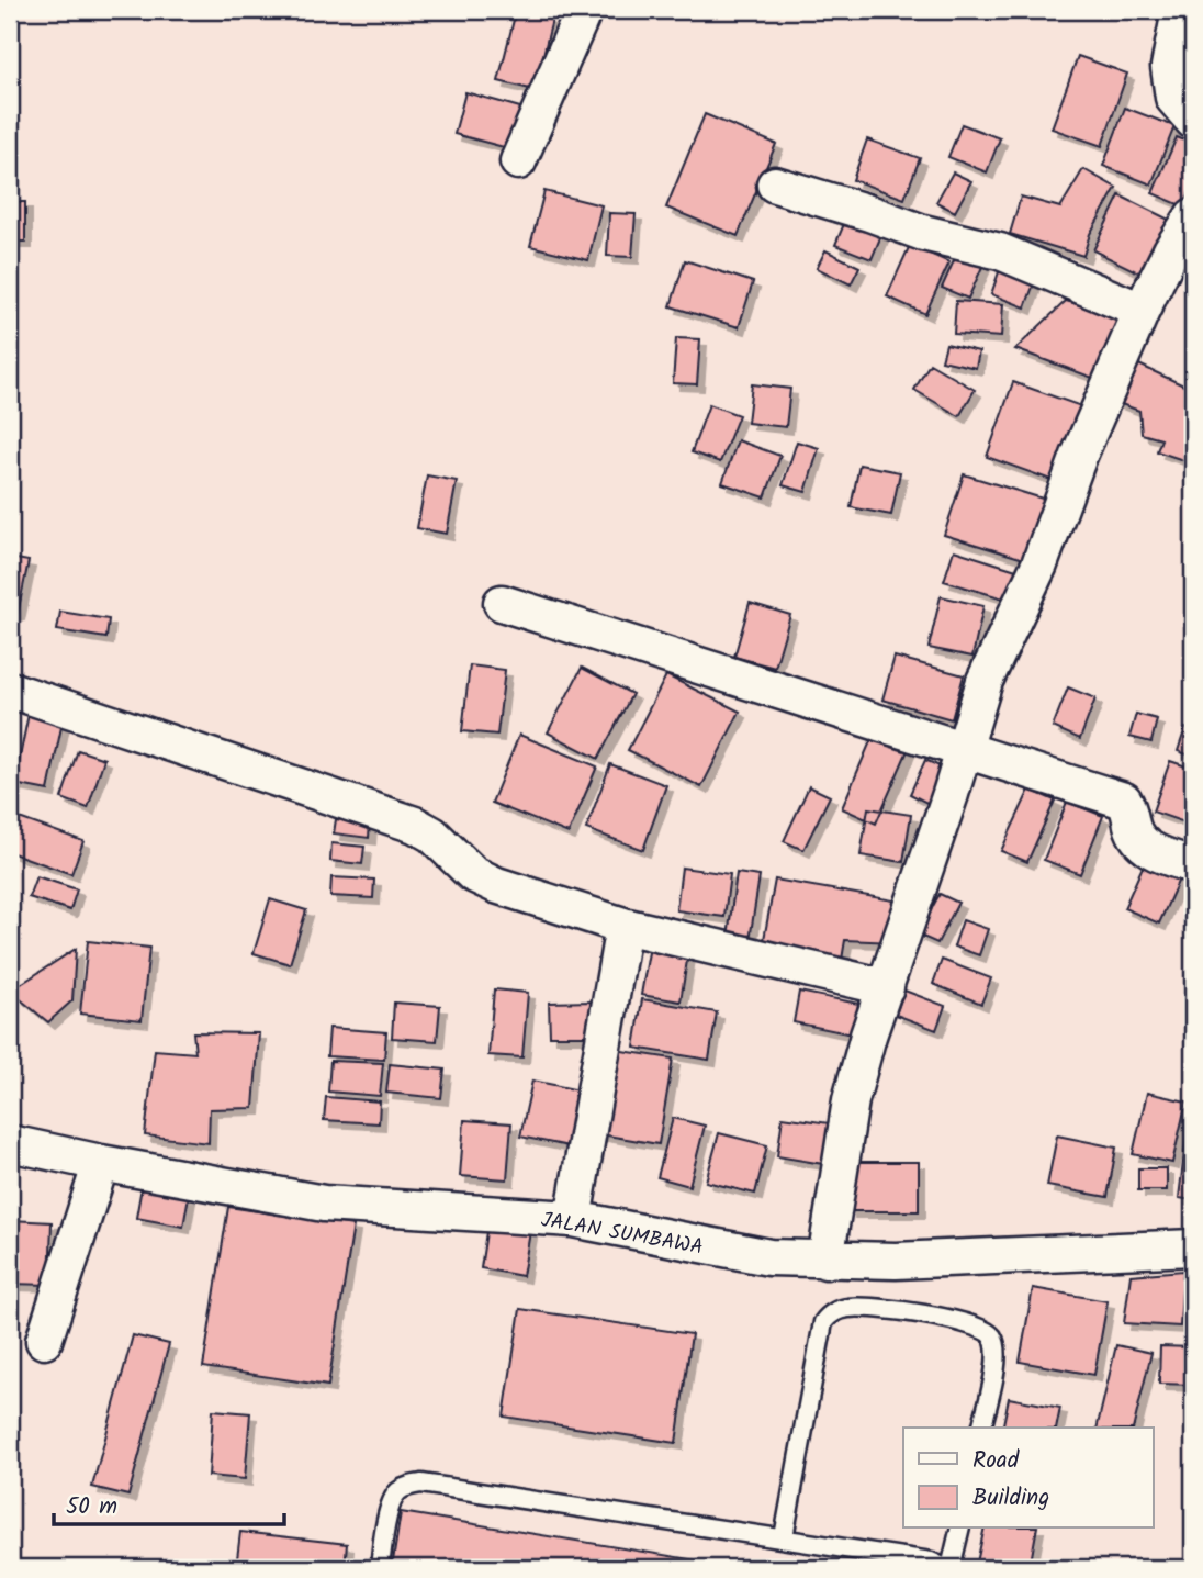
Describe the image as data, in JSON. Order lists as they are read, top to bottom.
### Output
{
  "streets": {
    "street": ["JALAN SUMBAWA"]
  },
  "legend": ["Road", "Building"],
  "scale_bar": "50 m"
}
